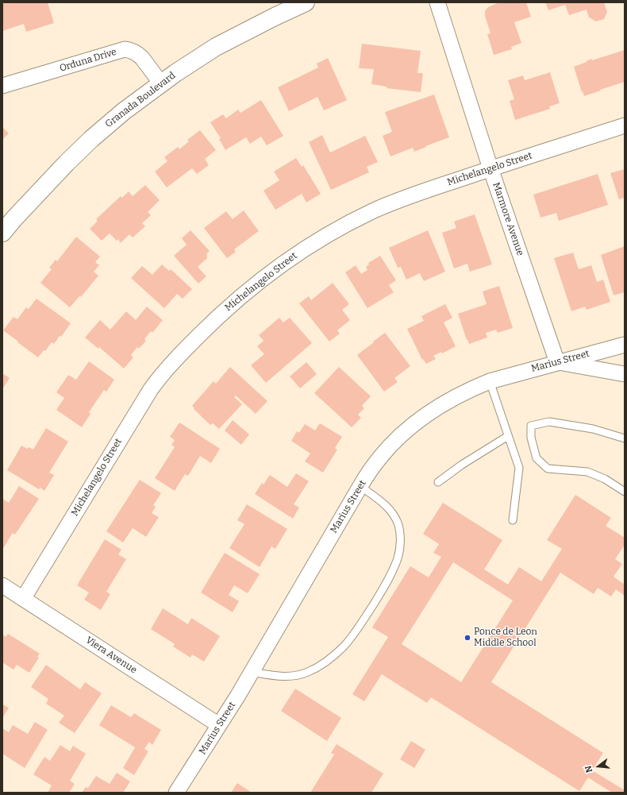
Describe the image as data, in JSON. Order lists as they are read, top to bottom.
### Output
{
  "streets": {
    "street": [
      "Orduna Drive",
      "Granada Boulevard",
      "Michelangelo Street",
      "Marmore Avenue",
      "Marius Street",
      "Viera Avenue"
    ]
  },
  "crossings": [
    ["Orduna Drive", "Granada Boulevard"],
    ["Michelangelo Street", "Marmore Avenue"],
    ["Michelangelo Street", "Viera Avenue"],
    ["Marmore Avenue", "Marius Street"],
    ["Marius Street", "Viera Avenue"]
  ],
  "places": ["Ponce de Leon Middle School"],
  "north": "left"
}
